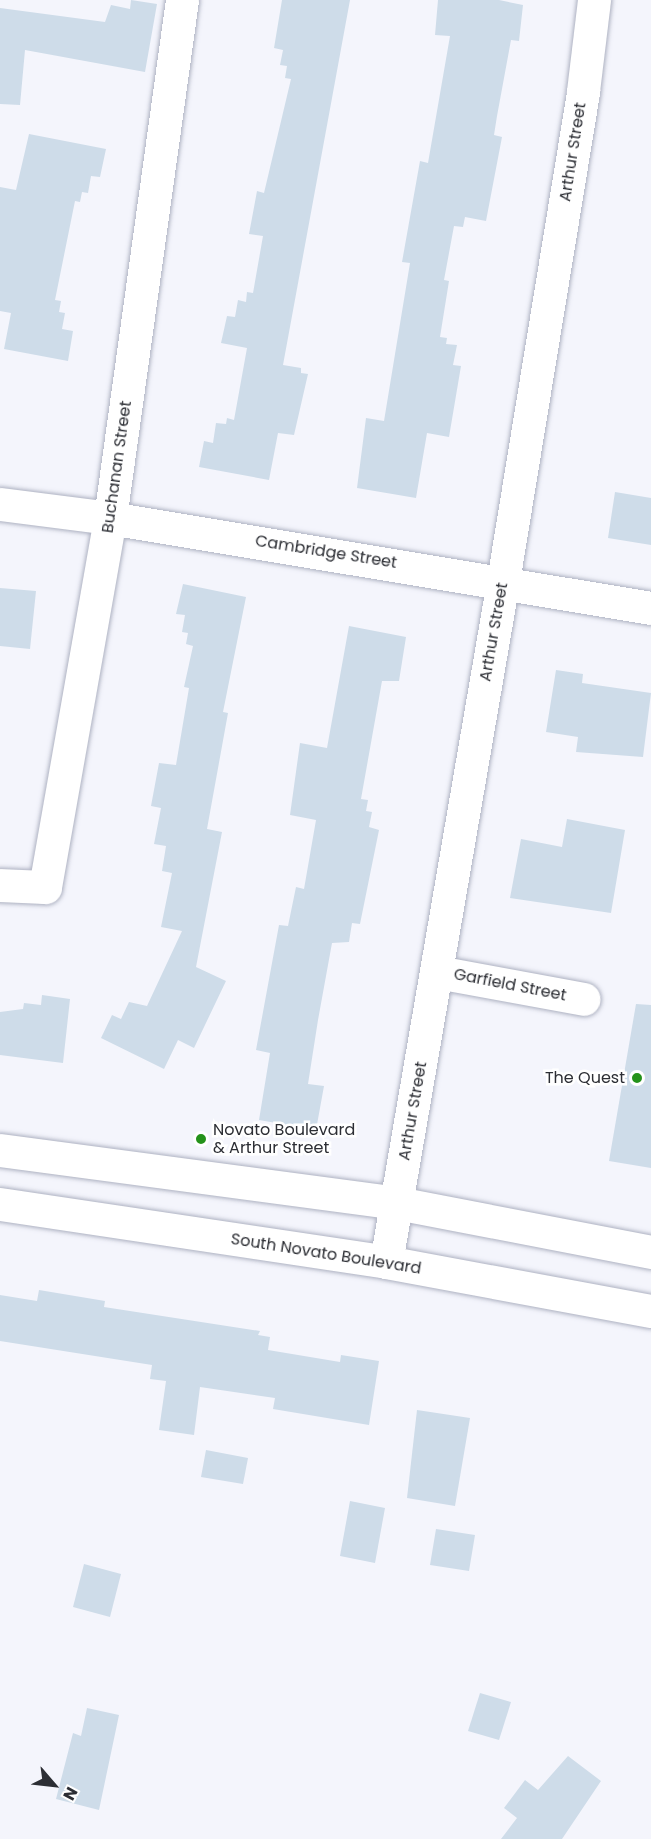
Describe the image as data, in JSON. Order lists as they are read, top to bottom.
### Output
{
  "streets": {
    "street": [
      "Arthur Street",
      "Buchanan Street",
      "Cambridge Street",
      "Garfield Street",
      "South Novato Boulevard"
    ]
  },
  "crossings": [
    ["Arthur Street", "Cambridge Street"],
    ["Arthur Street", "Garfield Street"],
    ["Arthur Street", "South Novato Boulevard"],
    ["Buchanan Street", "Cambridge Street"]
  ],
  "places": ["The Quest", "Novato Boulevard & Arthur Street"],
  "north": "bottom right"
}
